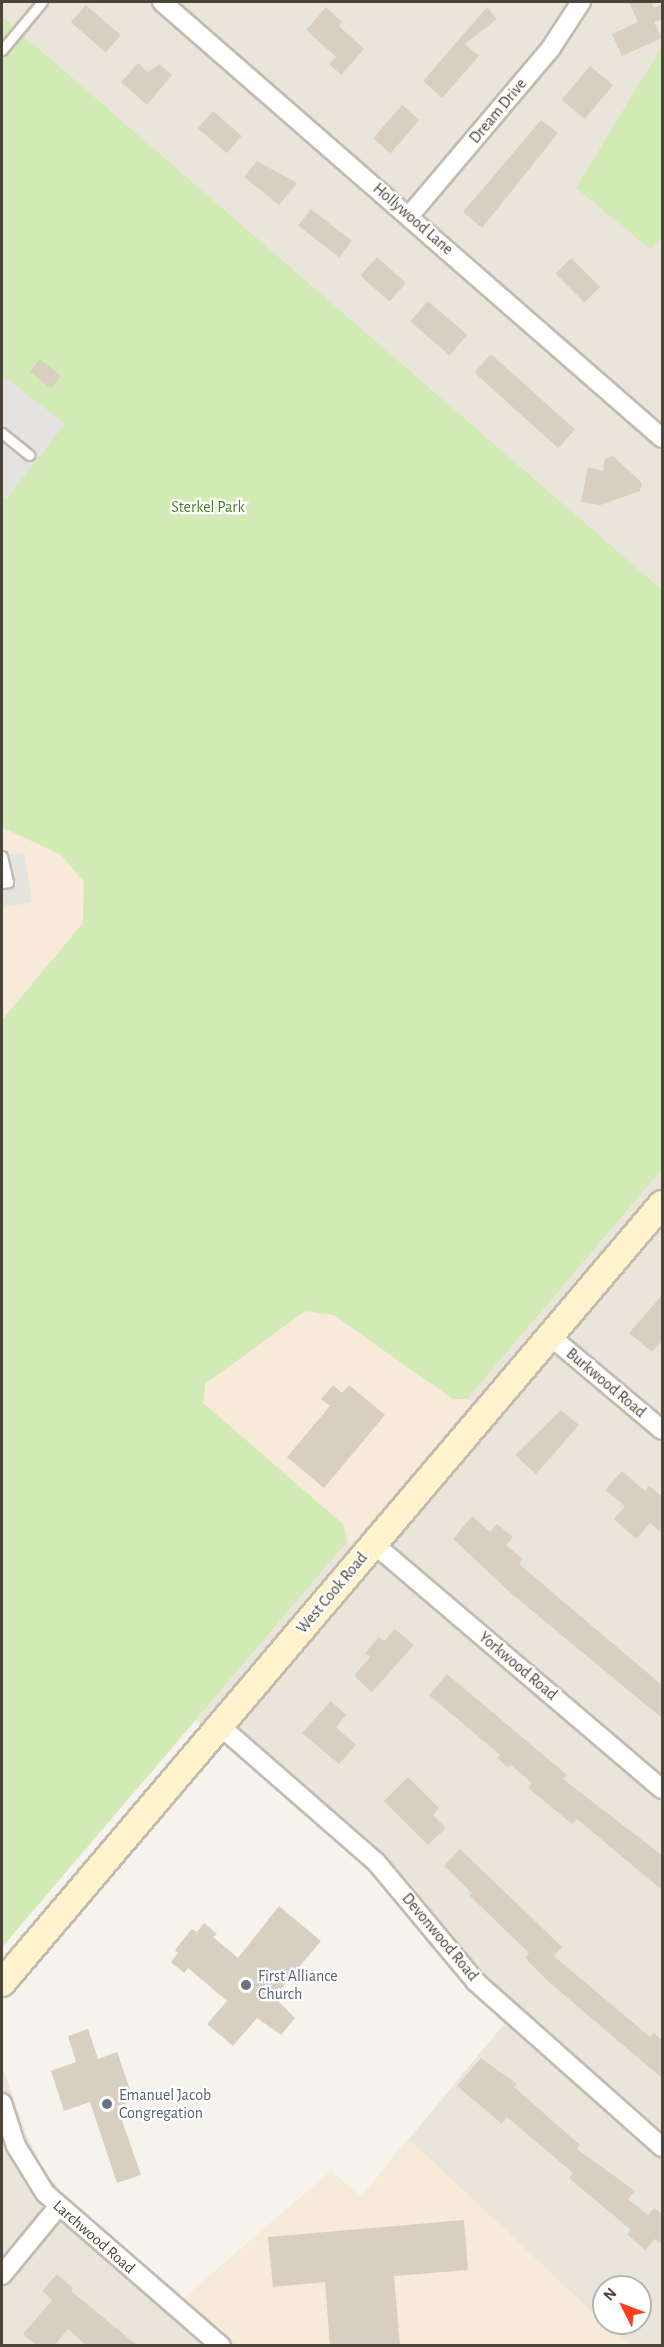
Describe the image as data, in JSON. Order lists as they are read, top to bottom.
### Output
{
  "streets": {
    "main road": ["West Cook Road"],
    "street": [
      "Dream Drive",
      "Hollywood Lane",
      "Burkwood Road",
      "Yorkwood Road",
      "Devonwood Road",
      "Larchwood Road"
    ]
  },
  "crossings": [
    ["Dream Drive", "Hollywood Lane"],
    ["Burkwood Road", "West Cook Road"],
    ["West Cook Road", "Yorkwood Road"],
    ["West Cook Road", "Devonwood Road"]
  ],
  "parks": ["Sterkel Park"],
  "places": ["First Alliance Church", "Emanuel Jacob Congregation"],
  "north": "top left"
}
